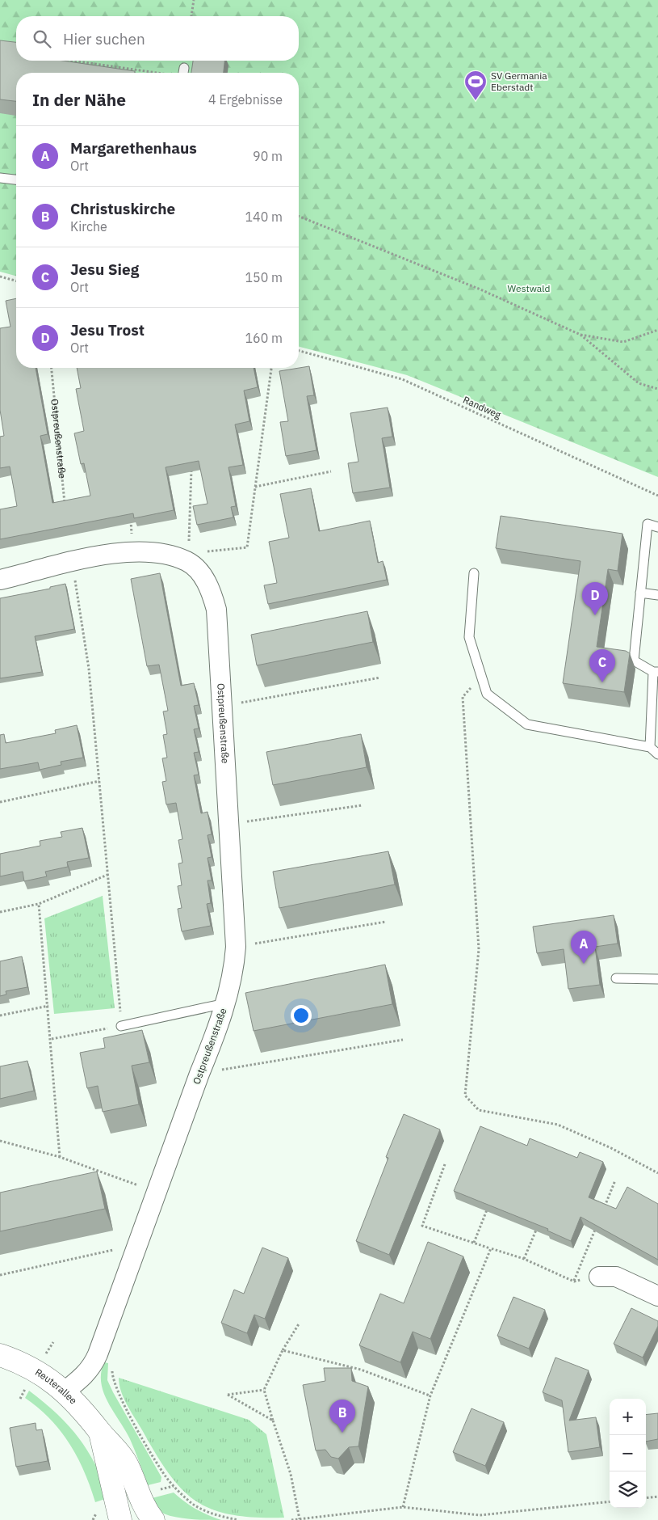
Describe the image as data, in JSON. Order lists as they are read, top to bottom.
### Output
{
  "streets": {
    "street": ["Ostpreußenstraße", "Reuterallee"],
    "path": ["Randweg"]
  },
  "crossings": [
    ["Ostpreußenstraße", "Reuterallee"]
  ],
  "parks": ["Westwald"],
  "places": {
    "sports": ["SV Germania Eberstadt"]
  },
  "page": {
    "search": "Hier suchen",
    "heading": ["In der Nähe", "4 Ergebnisse"],
    "list": [
      {
        "mark": "A",
        "name": "Margarethenhaus",
        "note": "Ort",
        "value": "90 m"
      },
      {
        "mark": "B",
        "name": "Christuskirche",
        "note": "Kirche",
        "value": "140 m"
      },
      {
        "mark": "C",
        "name": "Jesu Sieg",
        "note": "Ort",
        "value": "150 m"
      },
      {
        "mark": "D",
        "name": "Jesu Trost",
        "note": "Ort",
        "value": "160 m"
      }
    ],
    "pins": [
      "D",
      "C",
      "A",
      "B"
    ],
    "map_buttons": ["+", "−"]
  }
}
